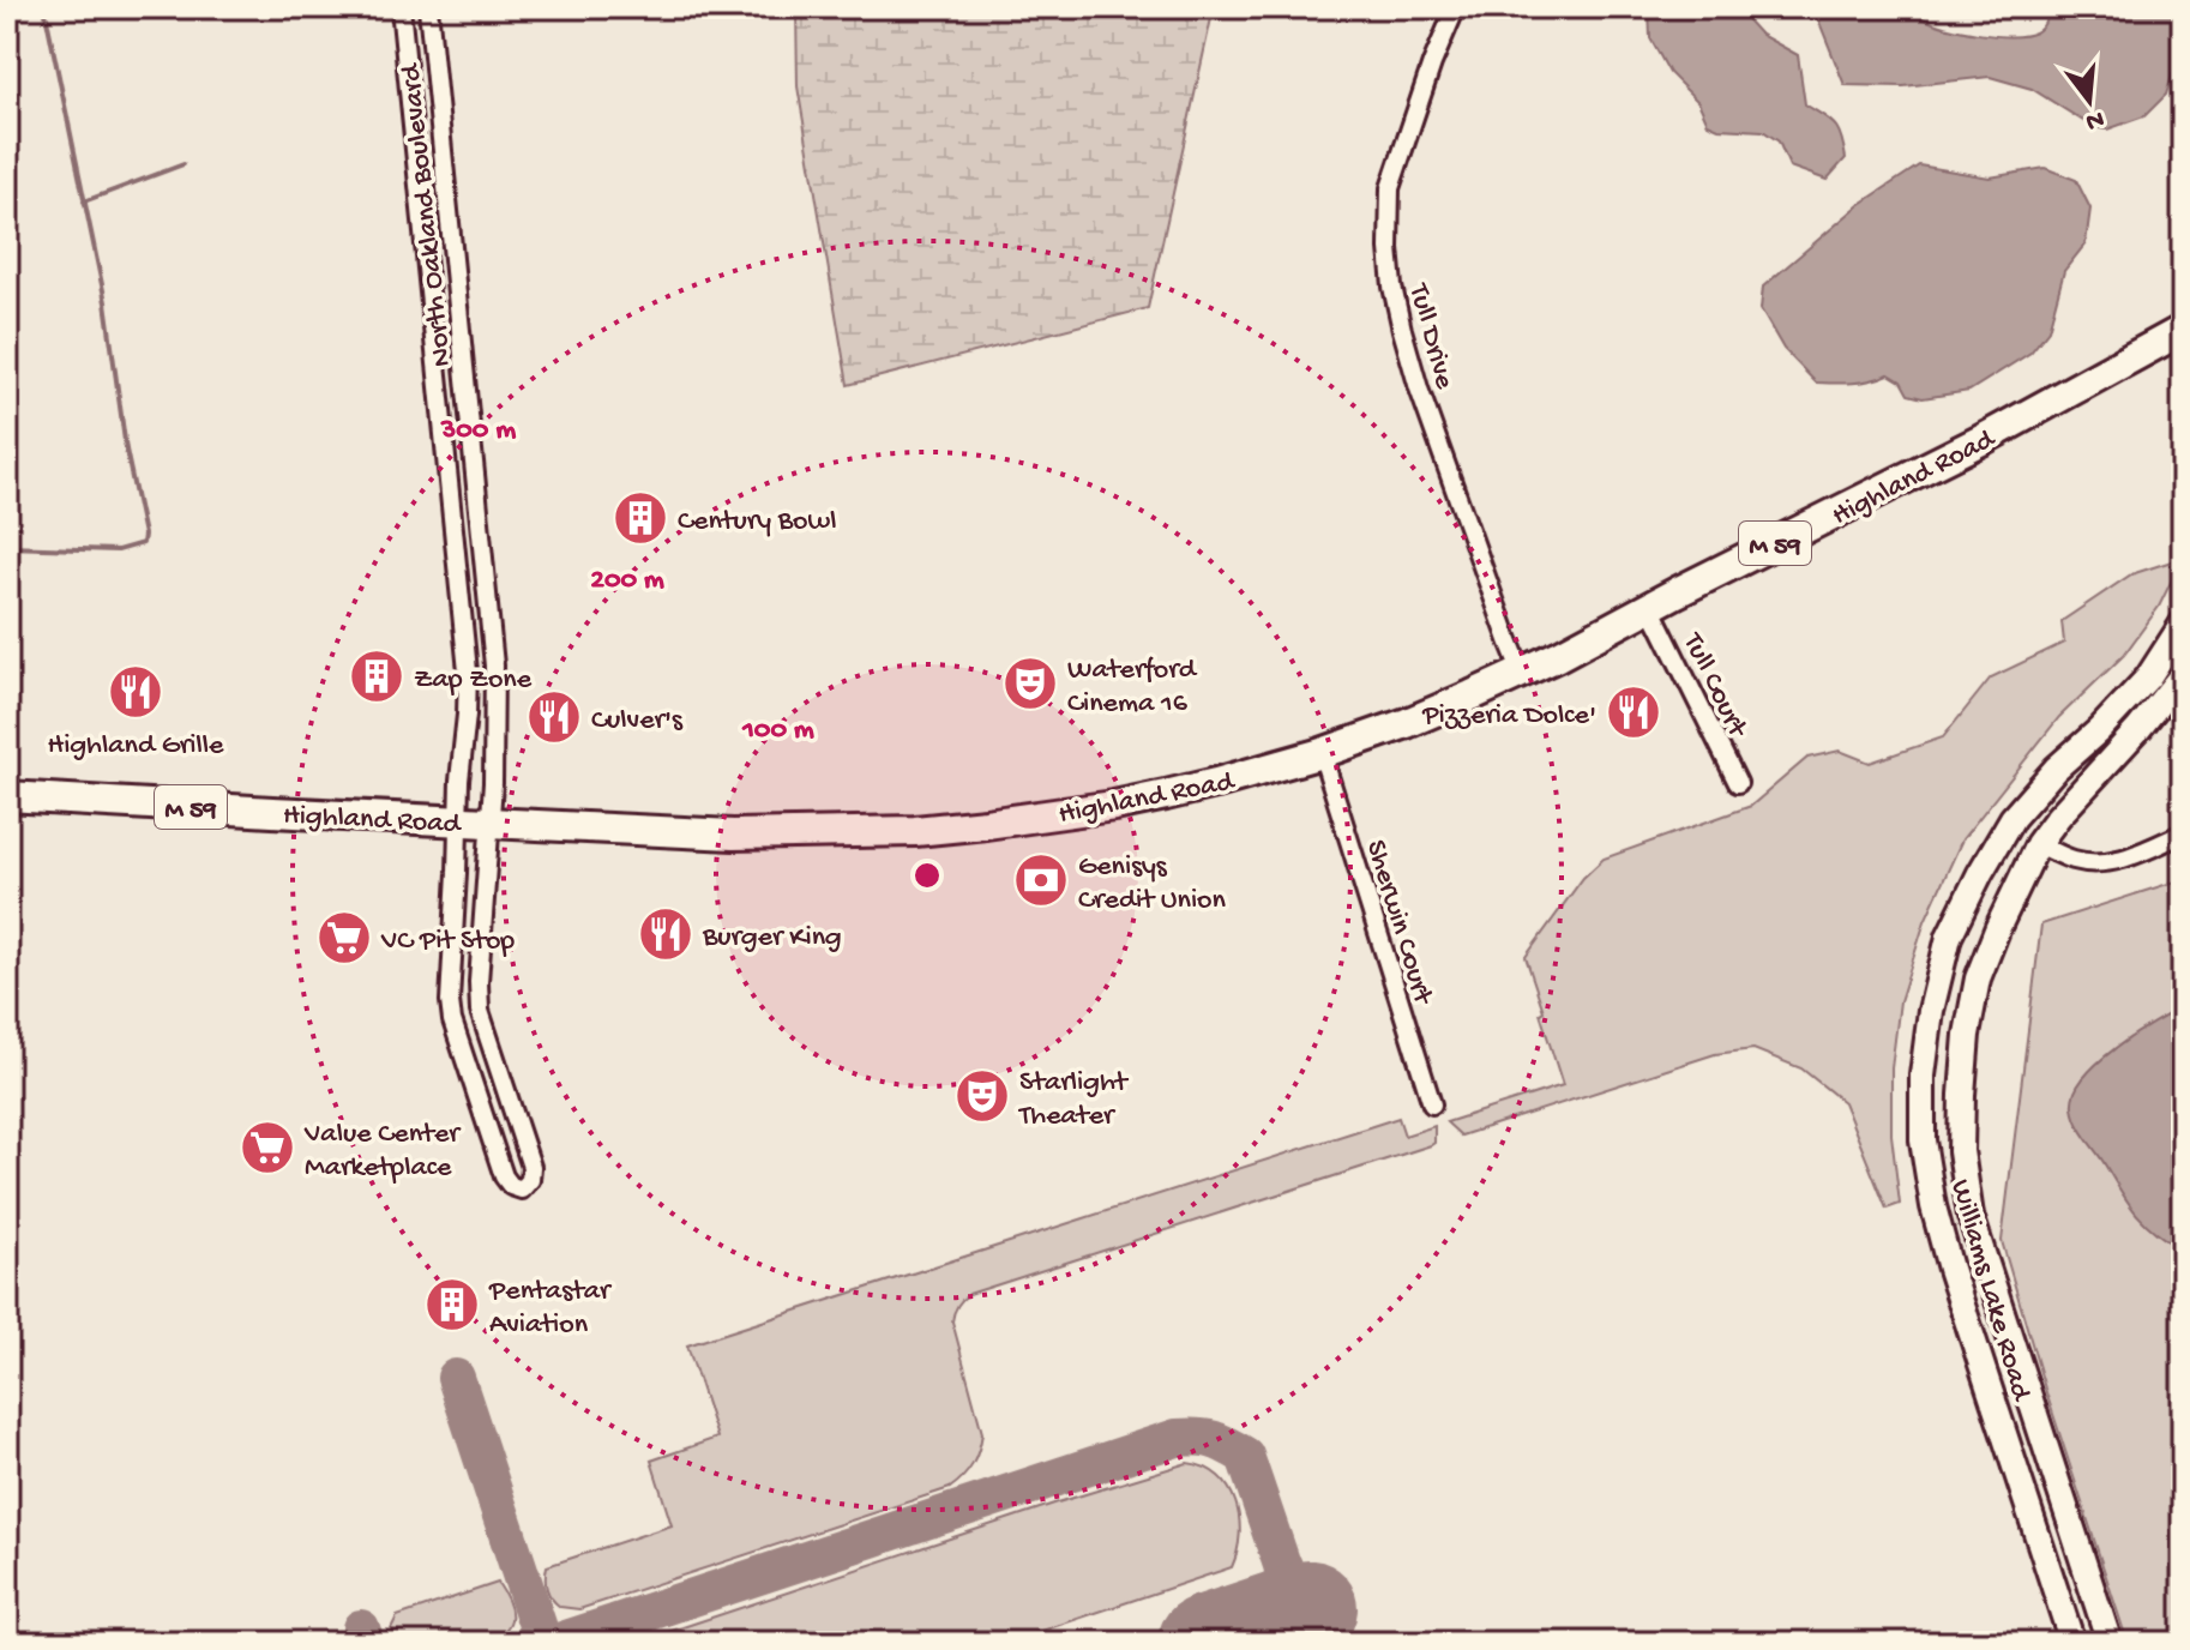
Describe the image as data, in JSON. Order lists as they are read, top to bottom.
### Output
{
  "streets": {
    "highway": ["Highland Road", "M 59"],
    "main road": ["Williams Lake Road"],
    "street": [
      "North Oakland Boulevard",
      "Tull Drive",
      "Tull Court",
      "Sherwin Court"
    ]
  },
  "crossings": [
    ["North Oakland Boulevard", "Highland Road"],
    ["Tull Drive", "Highland Road"],
    ["Highland Road", "Tull Court"],
    ["Highland Road", "Sherwin Court"]
  ],
  "places": {
    "building": ["Century Bowl", "Zap Zone", "Pentastar Aviation"],
    "theatre": ["Waterford Cinema 16", "Starlight Theater"],
    "restaurant": [
      "Highland Grille",
      "Pizzeria Dolce'",
      "Culver's",
      "Burger King"
    ],
    "bank": ["Genisys Credit Union"],
    "supermarket": ["VC Pit Stop", "Value Center Marketplace"]
  },
  "north": "bottom",
  "rings": ["300 m", "200 m", "100 m"]
}
